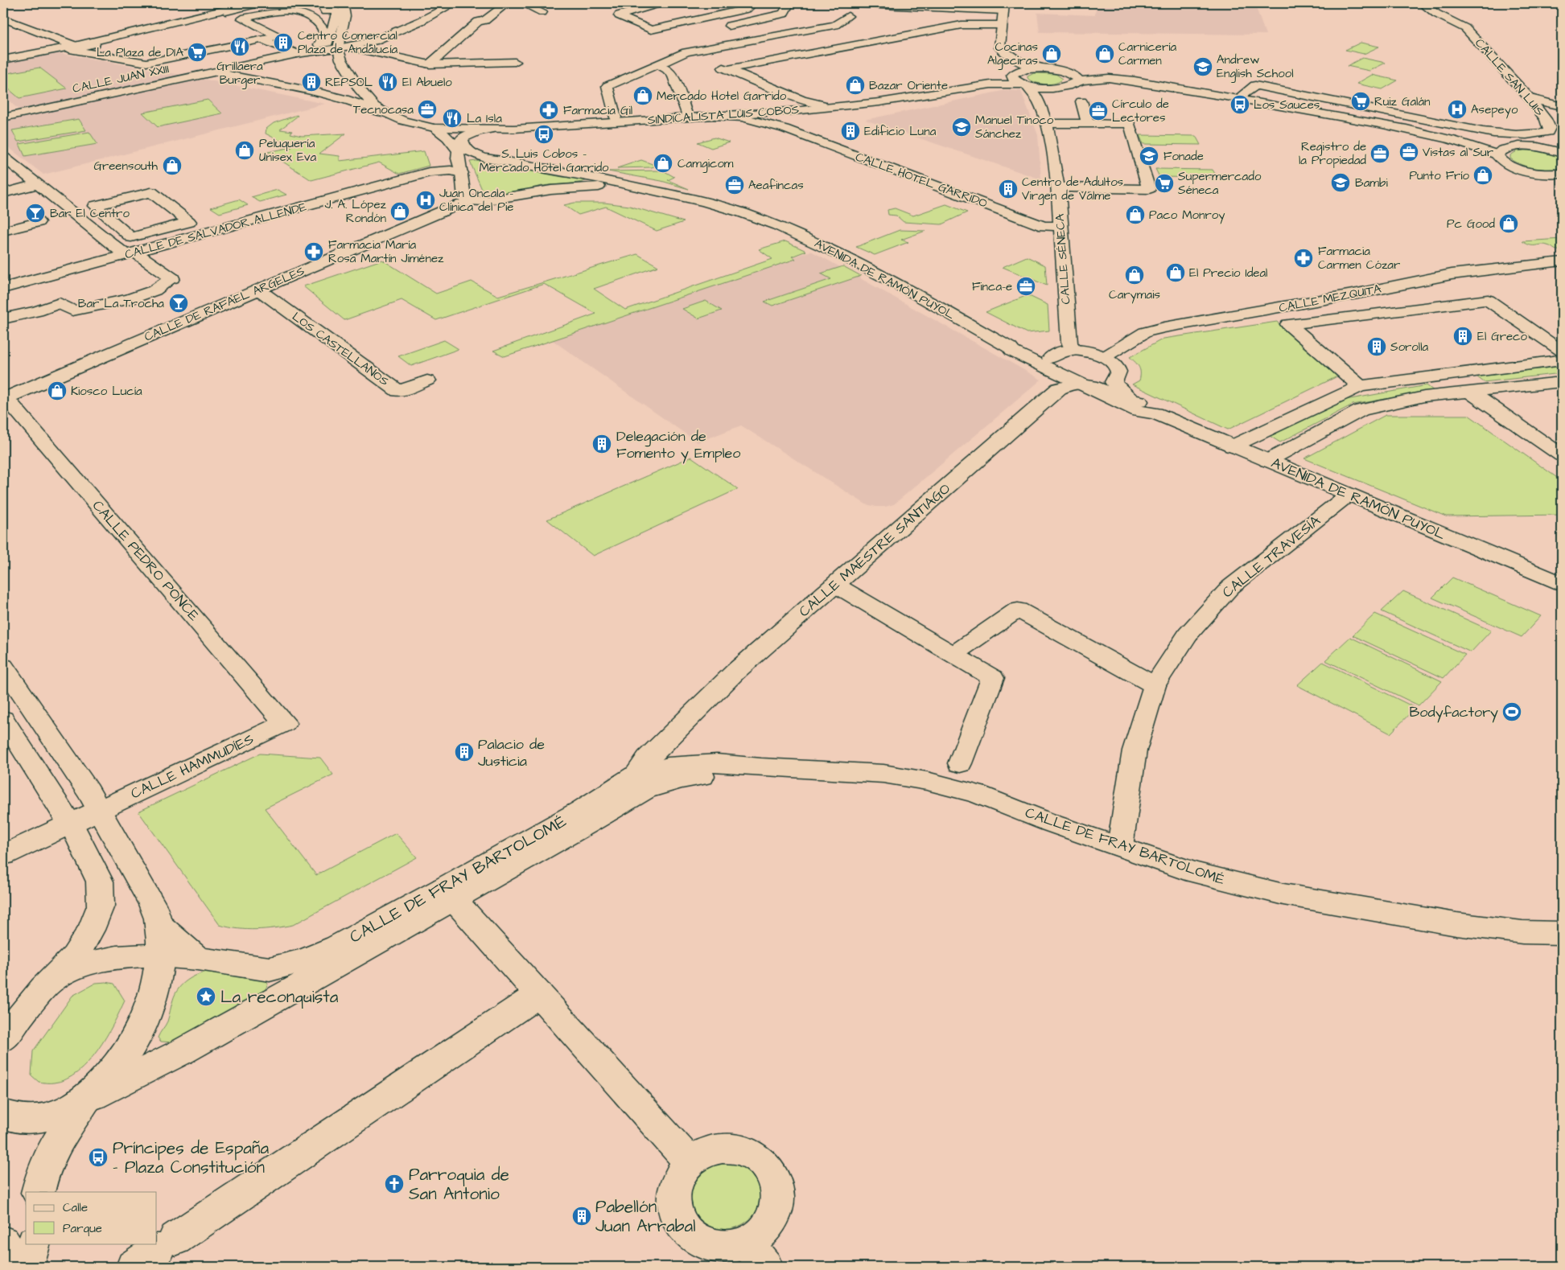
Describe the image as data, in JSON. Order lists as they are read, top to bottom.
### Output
{
  "streets": {
    "street": [
      "CALLE SAN LUIS",
      "CALLE JUAN XXIII",
      "SINDICALISTA LUIS COBOS",
      "CALLE HOTEL GARRIDO",
      "CALLE DE SALVADOR ALLENDE",
      "CALLE SÉNECA",
      "AVENIDA DE RAMÓN PUYOL",
      "CALLE MEZQUITA",
      "CALLE DE RAFAEL ARGELES",
      "LOS CASTELLANOS",
      "CALLE MAESTRE SANTIAGO",
      "CALLE TRAVESÍA",
      "CALLE PEDRO PONCE",
      "CALLE HAMMUDÍES",
      "CALLE DE FRAY BARTOLOMÉ"
    ]
  },
  "crossings": [
    ["CALLE JUAN XXIII", "SINDICALISTA LUIS COBOS"],
    ["SINDICALISTA LUIS COBOS", "CALLE HOTEL GARRIDO"],
    ["SINDICALISTA LUIS COBOS", "CALLE SÉNECA"],
    ["SINDICALISTA LUIS COBOS", "AVENIDA DE RAMÓN PUYOL"],
    ["CALLE HOTEL GARRIDO", "CALLE SÉNECA"],
    ["CALLE DE SALVADOR ALLENDE", "AVENIDA DE RAMÓN PUYOL"],
    ["AVENIDA DE RAMÓN PUYOL", "CALLE DE RAFAEL ARGELES"],
    ["AVENIDA DE RAMÓN PUYOL", "CALLE MAESTRE SANTIAGO"],
    ["AVENIDA DE RAMÓN PUYOL", "CALLE TRAVESÍA"],
    ["CALLE DE RAFAEL ARGELES", "LOS CASTELLANOS"],
    ["CALLE DE RAFAEL ARGELES", "CALLE PEDRO PONCE"],
    ["CALLE MAESTRE SANTIAGO", "CALLE DE FRAY BARTOLOMÉ"],
    ["CALLE TRAVESÍA", "CALLE DE FRAY BARTOLOMÉ"],
    ["CALLE PEDRO PONCE", "CALLE HAMMUDÍES"]
  ],
  "places": {
    "building": [
      "Centro Comercial Plaza de Andalucía",
      "REPSOL",
      "Edificio Luna",
      "Centro de Adultos Virgen de Valme",
      "El Greco",
      "Sorolla",
      "Delegación de Fomento y Empleo",
      "Palacio de Justicia",
      "Pabellón Juan Arrabal"
    ],
    "restaurant": ["Grillaera Burger", "El Abuelo", "La Isla"],
    "supermarket": ["La Plaza de DIA", "Ruiz Galán", "Supermercado Séneca"],
    "shop": [
      "Cocinas Algeciras",
      "Carnicería Carmen",
      "Bazar Oriente",
      "Mercado Hotel Garrido",
      "Peluquería Unisex Eva",
      "Camgicom",
      "Greensouth",
      "Punto Frío",
      "J. A. López Rondón",
      "Paco Monroy",
      "Pc Good",
      "El Precio Ideal",
      "Carymais",
      "Kiosco Lucía"
    ],
    "school or university": [
      "Andrew English School",
      "Manuel Tinoco Sánchez",
      "Fonade",
      "Bambi"
    ],
    "bus stop": ["Los Sauces", "S. Luis Cobos - Mercado Hotel Garrido", "Príncipes de España - Plaza Constitución"],
    "office": [
      "Tecnocasa",
      "Círculo de Lectores",
      "Vistas al Sur",
      "Registro de la Propiedad",
      "Aeafincas",
      "Finca-e"
    ],
    "hospital": ["Asepeyo", "Juan Oncala - Clínica del Pie"],
    "pharmacy": ["Farmacia Gil", "Farmacia María Rosa Martín Jiménez", "Farmacia Carmen Cózar"],
    "bar": ["Bar El Centro", "Bar La Trocha"],
    "sports": ["Bodyfactory"],
    "place": ["La reconquista"],
    "church": ["Parroquia de San Antonio"]
  },
  "legend": ["Calle", "Parque"]
}
